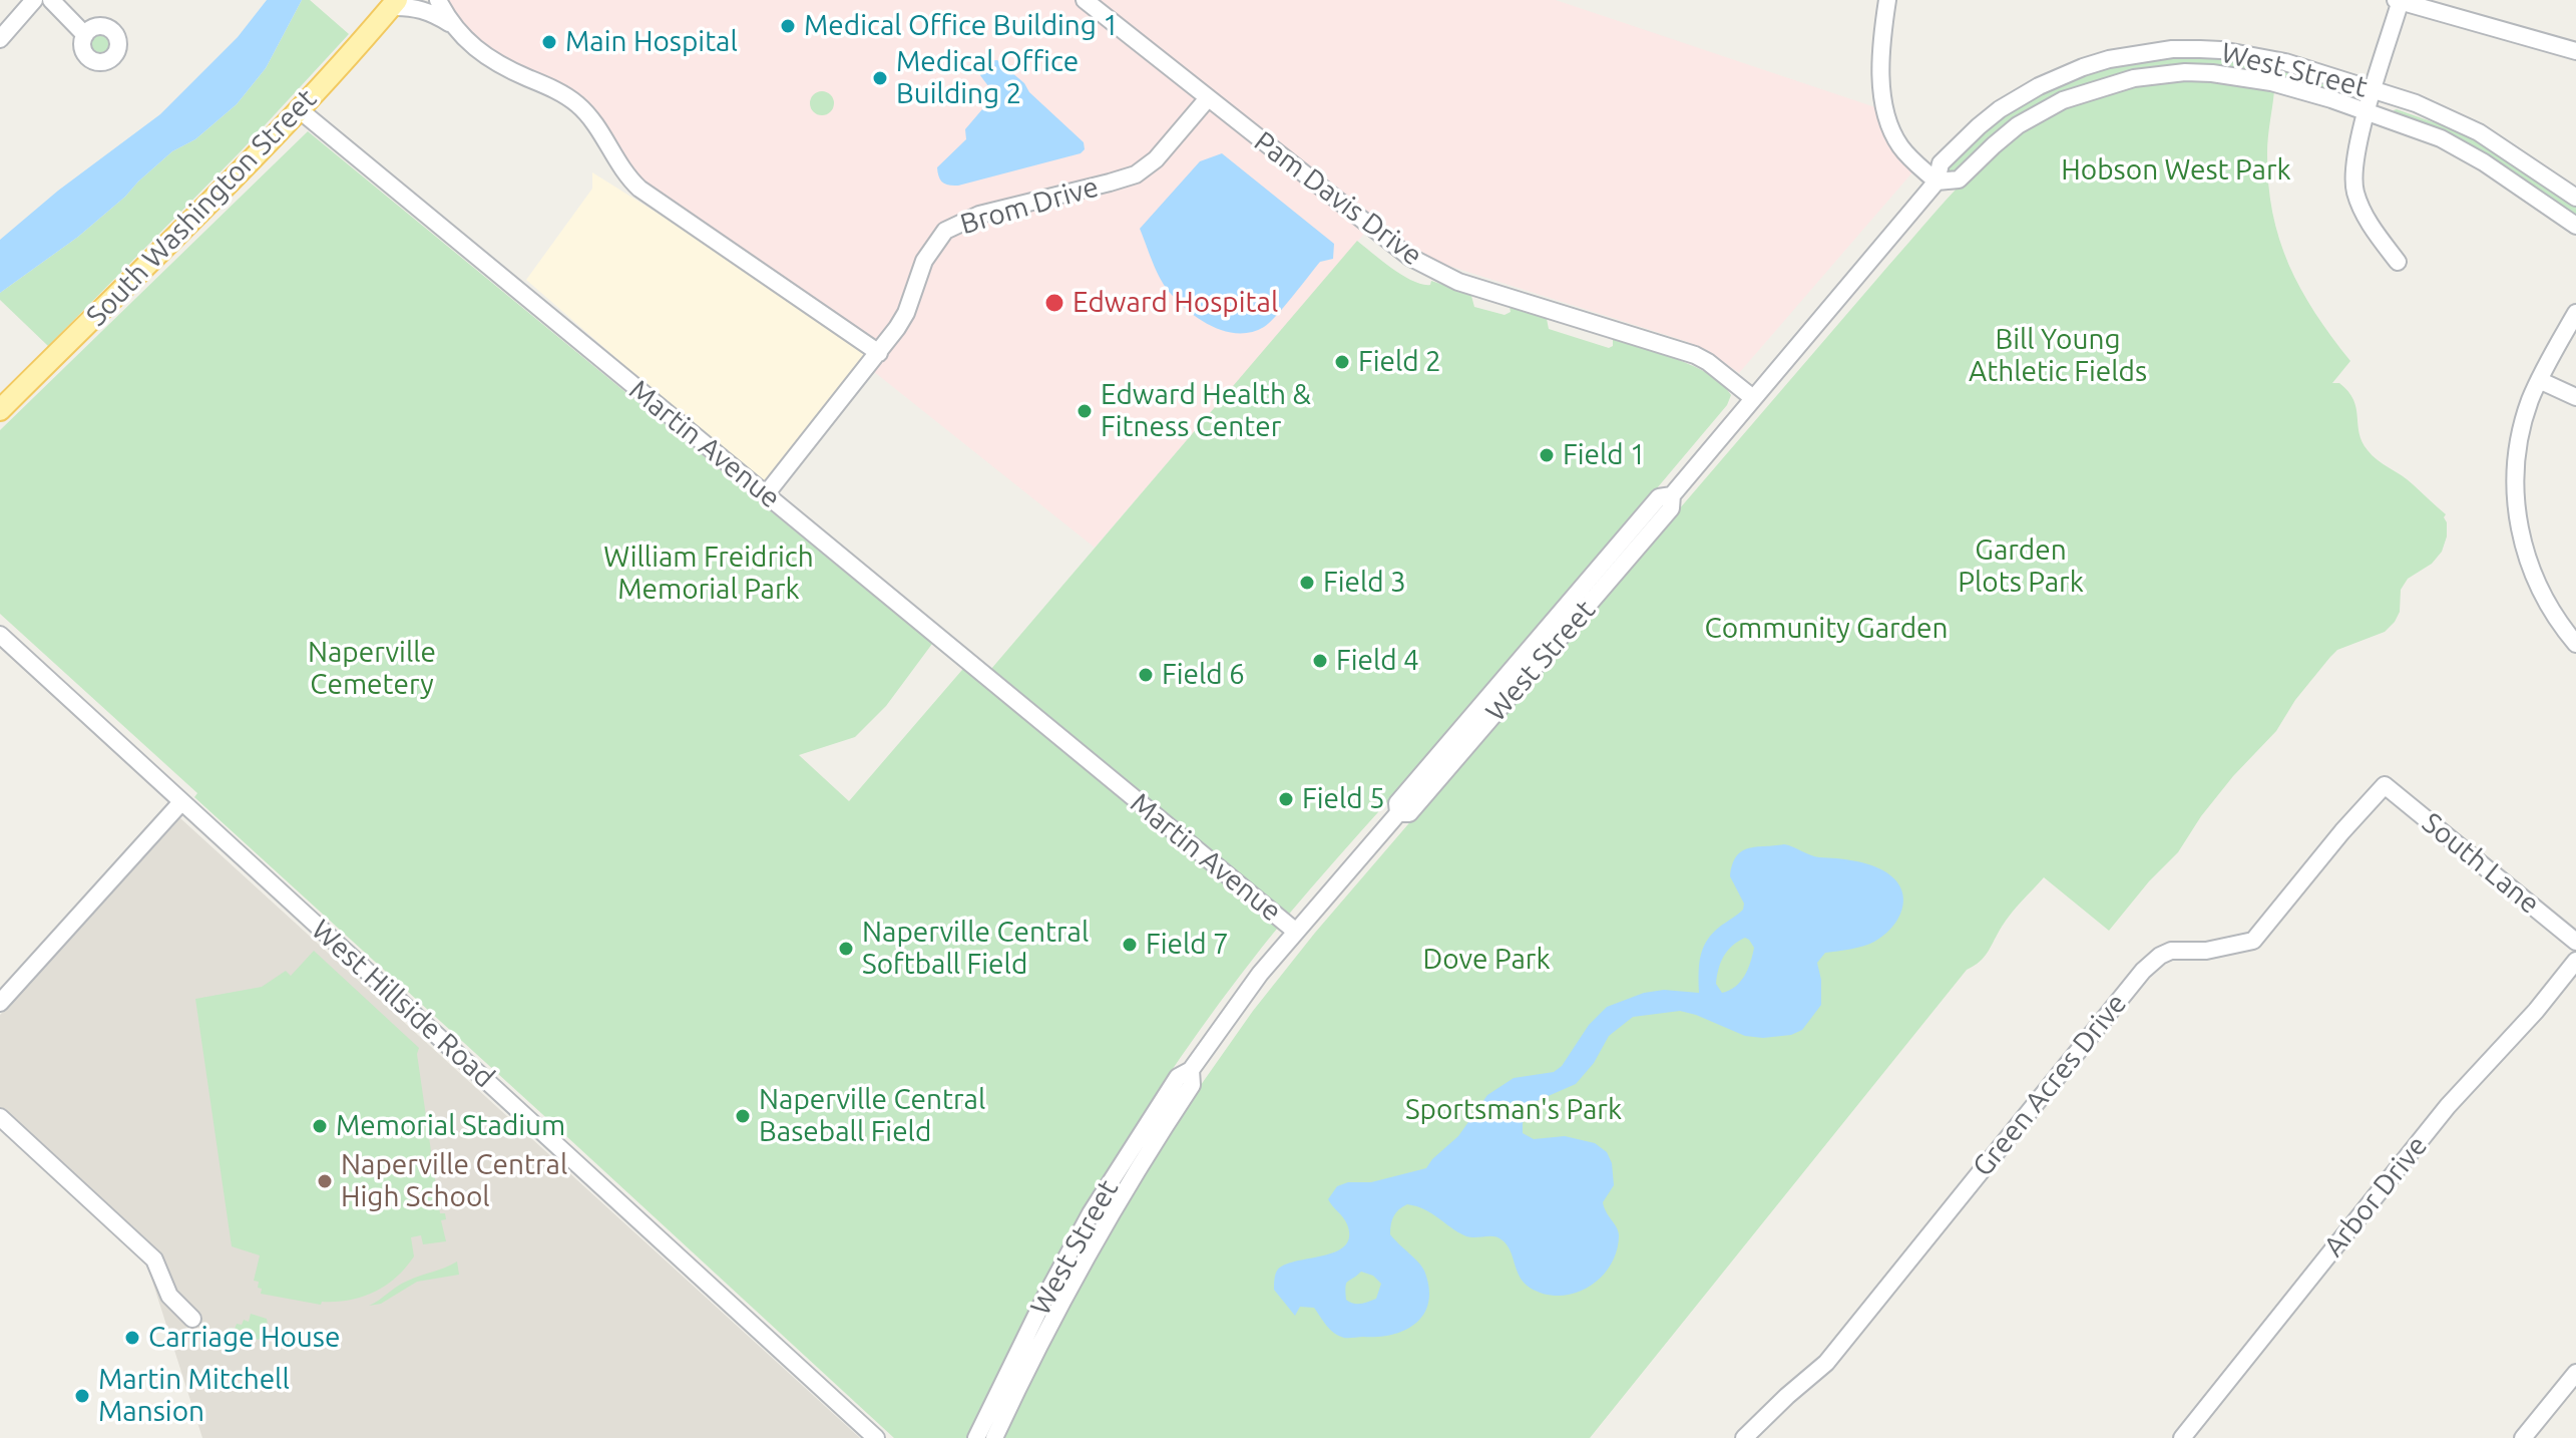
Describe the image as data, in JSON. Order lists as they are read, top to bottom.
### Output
{
  "streets": {
    "main road": ["South Washington Street"],
    "street": [
      "West Street",
      "Pam Davis Drive",
      "Brom Drive",
      "Martin Avenue",
      "South Lane",
      "West Hillside Road",
      "Green Acres Drive",
      "Arbor Drive"
    ]
  },
  "crossings": [
    ["West Street", "Pam Davis Drive"],
    ["West Street", "Martin Avenue"],
    ["Pam Davis Drive", "Brom Drive"],
    ["Brom Drive", "Martin Avenue"],
    ["South Washington Street", "Martin Avenue"],
    ["South Lane", "Green Acres Drive"]
  ],
  "parks": [
    "Hobson West Park",
    "Bill Young Athletic Fields",
    "Garden Plots Park",
    "William Freidrich Memorial Park",
    "Community Garden",
    "Naperville Cemetery",
    "Dove Park",
    "Sportsman's Park"
  ],
  "places": [
    "Medical Office Building 1",
    "Main Hospital",
    "Medical Office Building 2",
    "Edward Hospital",
    "Field 2",
    "Edward Health & Fitness Center",
    "Field 1",
    "Field 3",
    "Field 4",
    "Field 6",
    "Field 5",
    "Field 7",
    "Naperville Central Softball Field",
    "Naperville Central Baseball Field",
    "Memorial Stadium",
    "Naperville Central High School",
    "Carriage House",
    "Martin Mitchell Mansion"
  ]
}
